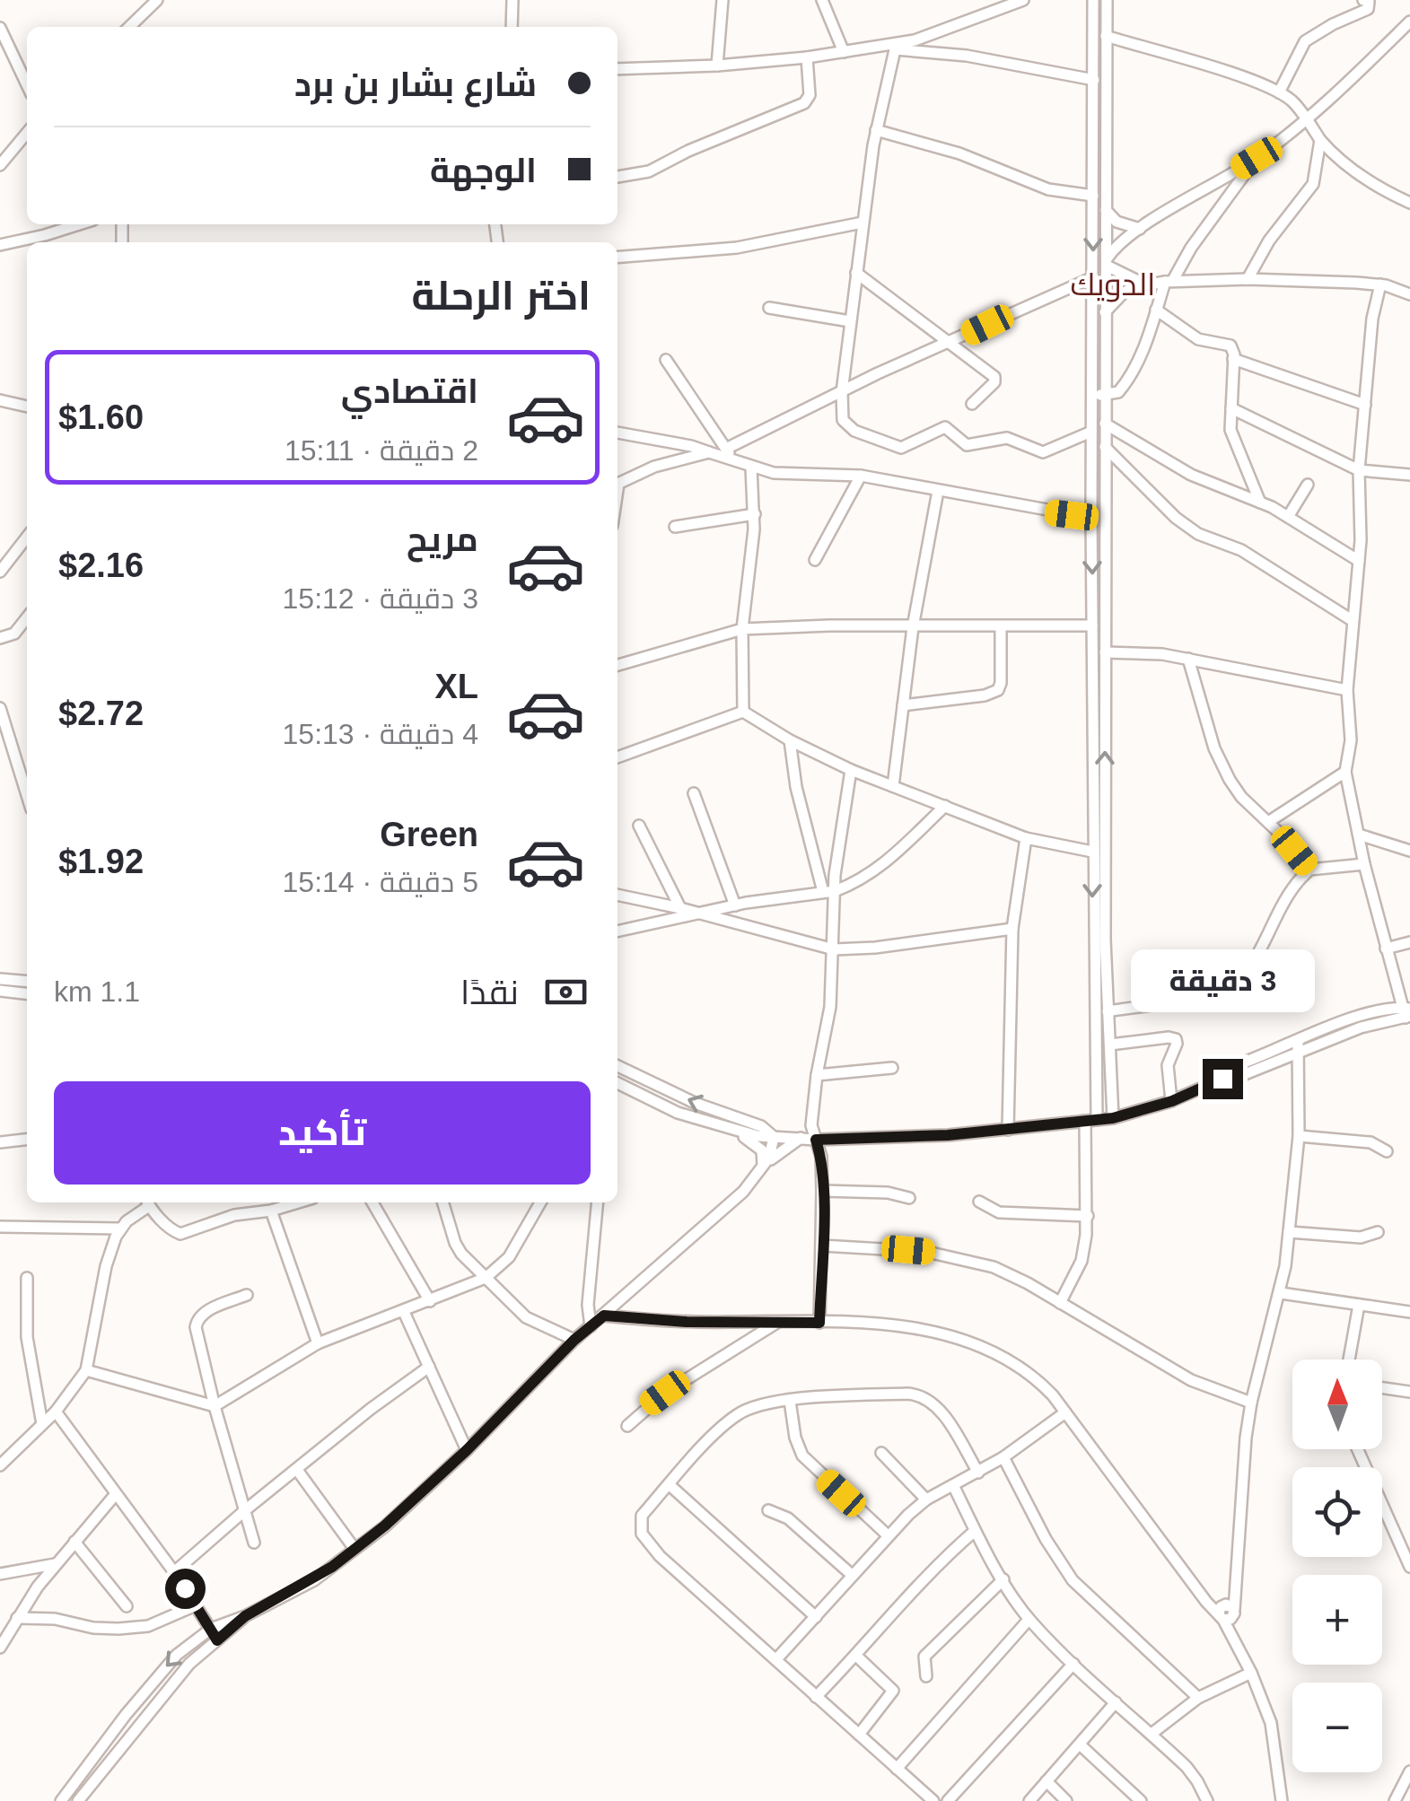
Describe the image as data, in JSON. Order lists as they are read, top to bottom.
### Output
{
  "districts": ["الدويك"],
  "north": "top",
  "page": {
    "banner": ["شارع بشار بن برد", "الوجهة"],
    "heading": "اختر الرحلة",
    "list": [
      {
        "name": "اقتصادي",
        "note": "2 دقيقة · 15:11",
        "value": "$1.60"
      },
      {
        "name": "مريح",
        "note": "3 دقيقة · 15:12",
        "value": "$2.16"
      },
      {
        "name": "XL",
        "note": "4 دقيقة · 15:13",
        "value": "$2.72"
      },
      {
        "name": "Green",
        "note": "5 دقيقة · 15:14",
        "value": "$1.92"
      }
    ],
    "pay": ["نقدًا", "1.1 km"],
    "bubble": "3 دقيقة",
    "buttons": "تأكيد",
    "map_buttons": ["+", "−"]
  }
}
